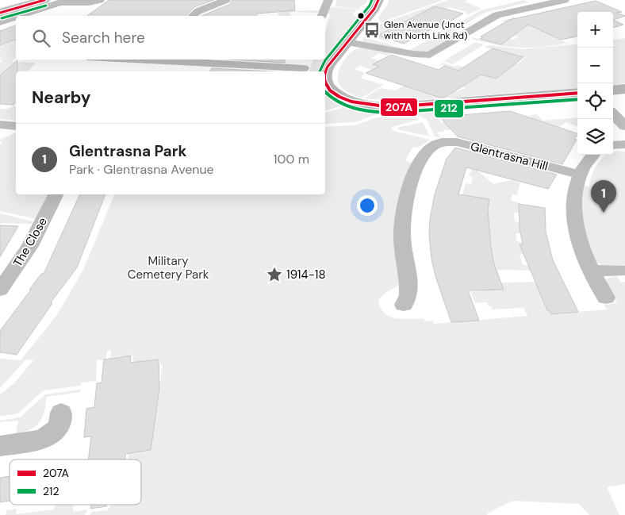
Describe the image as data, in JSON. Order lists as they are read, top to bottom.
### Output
{
  "streets": {
    "street": ["Glentrasna Hill", "The Close"]
  },
  "parks": ["Military Cemetery Park"],
  "places": {
    "bus stop": ["Glen Avenue (Jnct with North Link Rd)"],
    "place": ["1914-18"]
  },
  "lines": ["transit line 207A", "transit line 212"],
  "legend": ["207A", "212"],
  "page": {
    "map_buttons": ["+", "−"],
    "search": "Search here",
    "heading": "Nearby",
    "list": [
      {
        "mark": "1",
        "name": "Glentrasna Park",
        "note": "Park · Glentrasna Avenue",
        "value": "100 m"
      }
    ],
    "pins": "1"
  }
}
